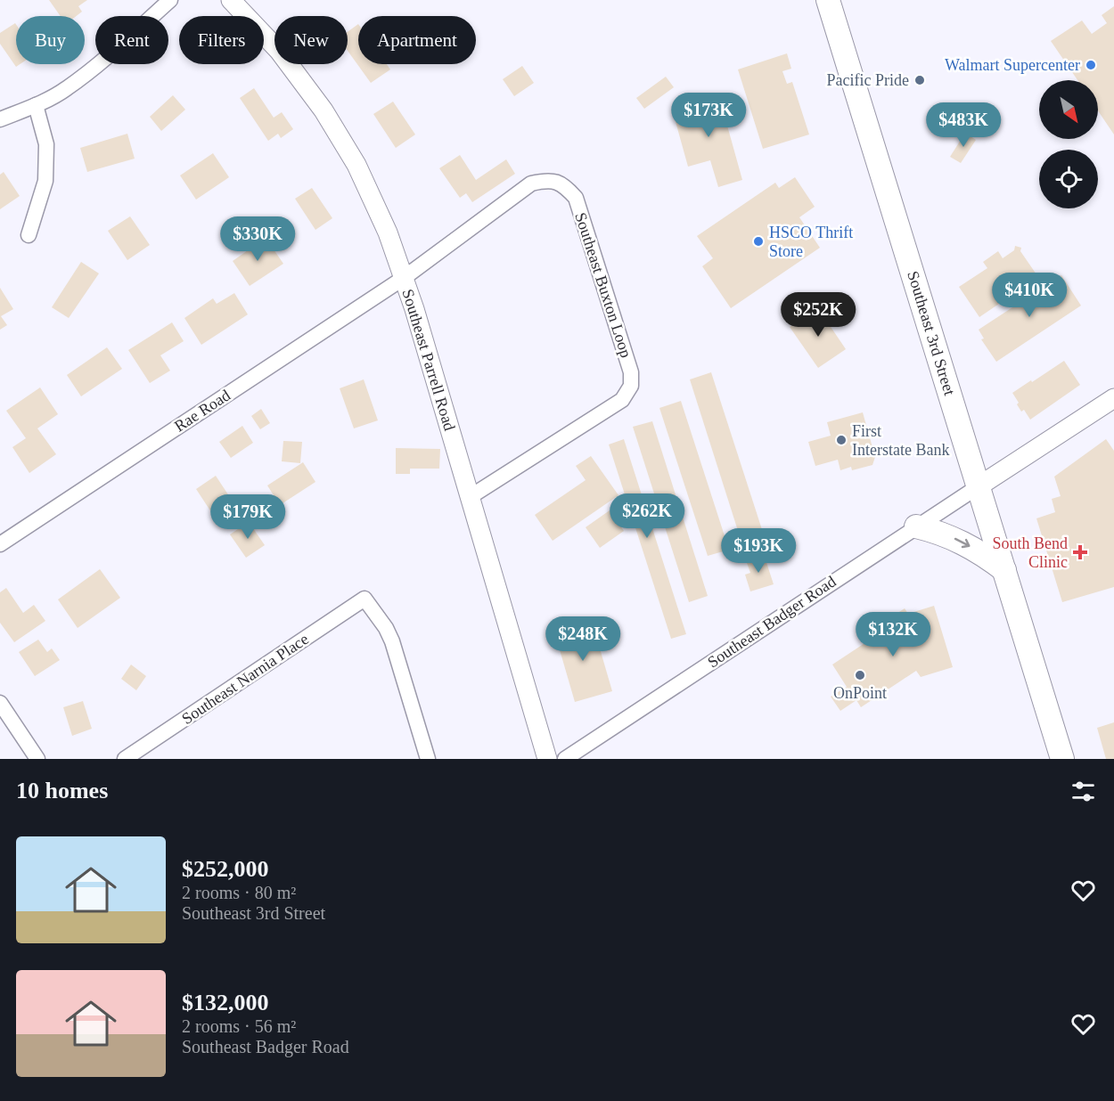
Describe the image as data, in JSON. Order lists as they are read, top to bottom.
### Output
{
  "streets": {
    "main road": ["Southeast 3rd Street"],
    "street": [
      "Southeast Buxton Loop",
      "Southeast Parrell Road",
      "Rae Road",
      "Southeast Badger Road",
      "Southeast Narnia Place"
    ]
  },
  "crossings": [
    ["Southeast Buxton Loop", "Southeast Parrell Road"],
    ["Southeast Buxton Loop", "Rae Road"],
    ["Southeast 3rd Street", "Southeast Badger Road"],
    ["Southeast Parrell Road", "Rae Road"]
  ],
  "places": {
    "other": [
      "Walmart Supercenter",
      "Pacific Pride",
      "HSCO Thrift Store",
      "First Interstate Bank",
      "OnPoint"
    ],
    "health": ["South Bend Clinic"]
  },
  "north": "bottom right",
  "page": {
    "chip": [
      "Buy",
      "Rent",
      "Filters",
      "New",
      "Apartment"
    ],
    "price": [
      "$173K",
      "$483K",
      "$330K",
      "$410K",
      "$252K",
      "$262K",
      "$179K",
      "$193K",
      "$132K",
      "$248K"
    ],
    "heading": "10 homes",
    "list": [
      {
        "name": "$252,000",
        "note": "2 rooms · 80 m² · Southeast 3rd Street"
      },
      {
        "name": "$132,000",
        "note": "2 rooms · 56 m² · Southeast Badger Road"
      }
    ]
  }
}
